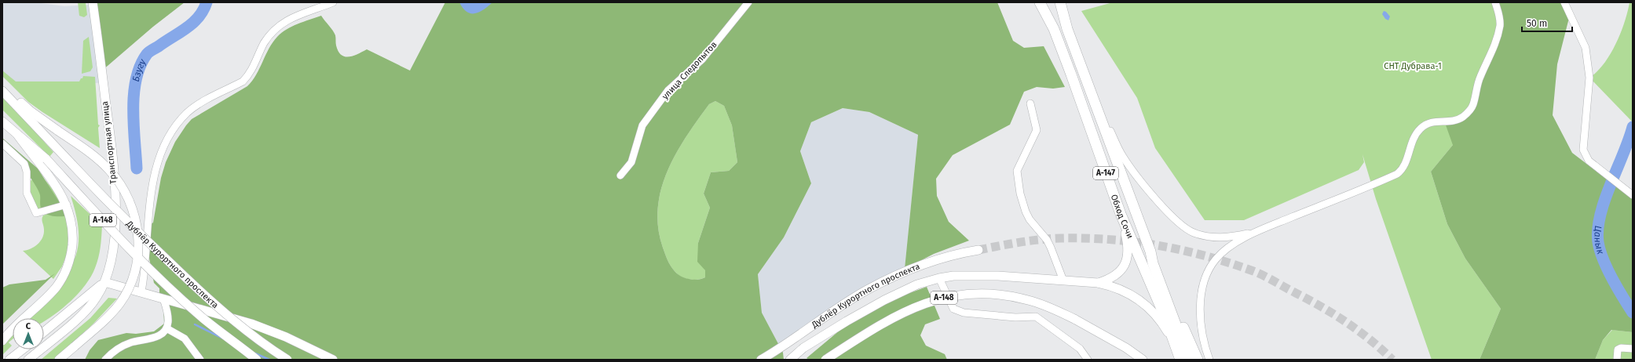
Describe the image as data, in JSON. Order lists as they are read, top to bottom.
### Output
{
  "streets": {
    "highway": ["А-147", "Обход Сочи"],
    "main road": ["Транспортная улица", "А-148", "Дублёр Курортного проспекта"],
    "street": ["улица Следопытов"]
  },
  "crossings": [
    ["А-147", "Обход Сочи"],
    ["А-148", "Дублёр Курортного проспекта"]
  ],
  "water": ["Бзугу", "Цанык"],
  "parks": ["СНТ Дубрава-1"],
  "scale_bar": "50 m",
  "north": "top"
}
